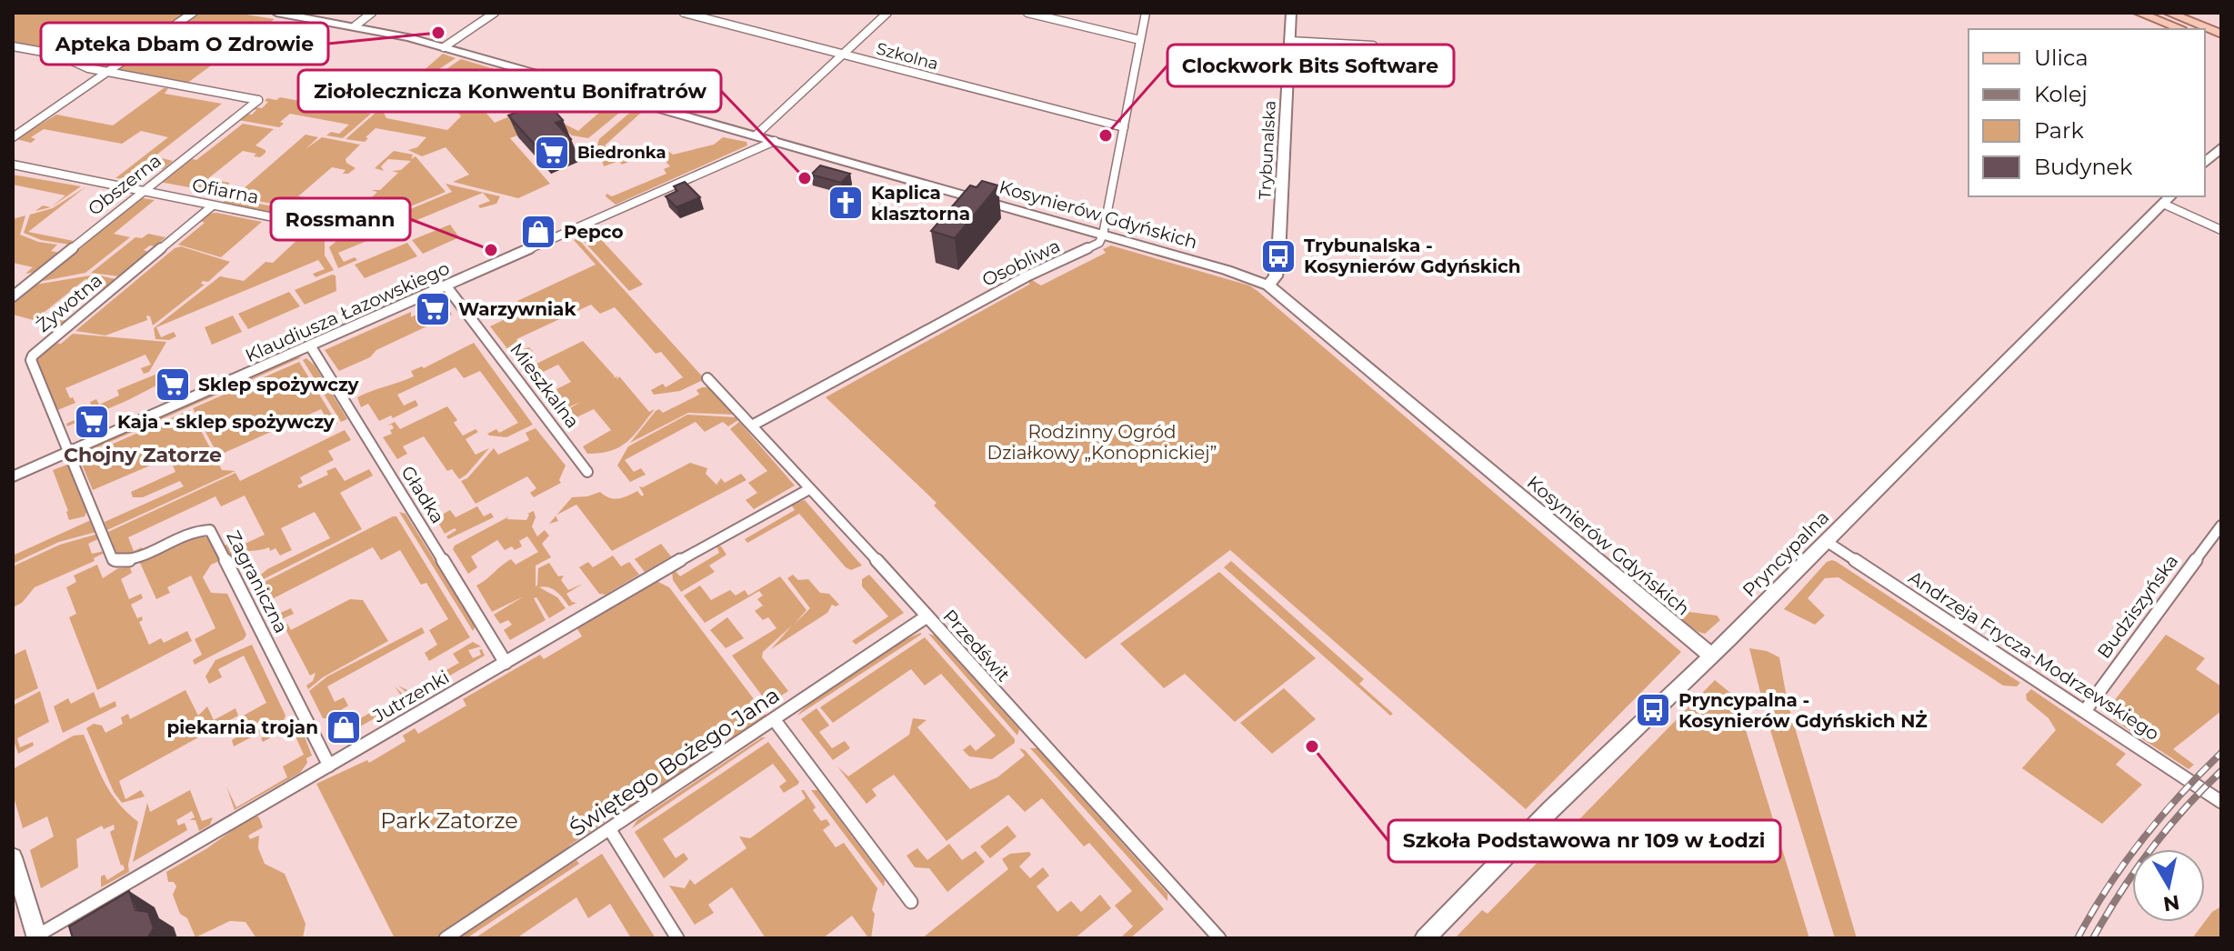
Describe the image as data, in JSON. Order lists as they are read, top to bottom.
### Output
{
  "streets": {
    "street": [
      "Szkolna",
      "Trybunalska",
      "Obszerna",
      "Ofiarna",
      "Kosynierów Gdyńskich",
      "Osobliwa",
      "Żywotna",
      "Klaudiusza Łazowskiego",
      "Mieszkalna",
      "Gładka",
      "Pryncypalna",
      "Zagraniczna",
      "Budziszyńska",
      "Przedświt",
      "Andrzeja Frycza-Modrzewskiego",
      "Jutrzenki",
      "Świętego Bożego Jana"
    ]
  },
  "crossings": [
    ["Trybunalska", "Kosynierów Gdyńskich"],
    ["Obszerna", "Ofiarna"],
    ["Ofiarna", "Żywotna"],
    ["Kosynierów Gdyńskich", "Osobliwa"],
    ["Kosynierów Gdyńskich", "Klaudiusza Łazowskiego"],
    ["Kosynierów Gdyńskich", "Pryncypalna"],
    ["Osobliwa", "Przedświt"],
    ["Żywotna", "Klaudiusza Łazowskiego"],
    ["Żywotna", "Zagraniczna"],
    ["Klaudiusza Łazowskiego", "Mieszkalna"],
    ["Klaudiusza Łazowskiego", "Gładka"],
    ["Gładka", "Jutrzenki"],
    ["Pryncypalna", "Andrzeja Frycza-Modrzewskiego"],
    ["Zagraniczna", "Jutrzenki"],
    ["Budziszyńska", "Andrzeja Frycza-Modrzewskiego"],
    ["Przedświt", "Jutrzenki"],
    ["Przedświt", "Świętego Bożego Jana"]
  ],
  "districts": ["Chojny Zatorze"],
  "parks": ["Rodzinny Ogród Działkowy „Konopnickiej”", "Park Zatorze"],
  "places": {
    "other": [
      "Apteka Dbam O Zdrowie",
      "Clockwork Bits Software",
      "Ziołolecznicza Konwentu Bonifratrów",
      "Rossmann",
      "Szkoła Podstawowa nr 109 w Łodzi"
    ],
    "supermarket": [
      "Biedronka",
      "Warzywniak",
      "Sklep spożywczy",
      "Kaja - sklep spożywczy"
    ],
    "church": ["Kaplica klasztorna"],
    "shop": ["Pepco", "piekarnia trojan"],
    "bus stop": ["Trybunalska - Kosynierów Gdyńskich", "Pryncypalna - Kosynierów Gdyńskich NŻ"]
  },
  "legend": [
    "Ulica",
    "Kolej",
    "Park",
    "Budynek"
  ],
  "north": "bottom"
}
